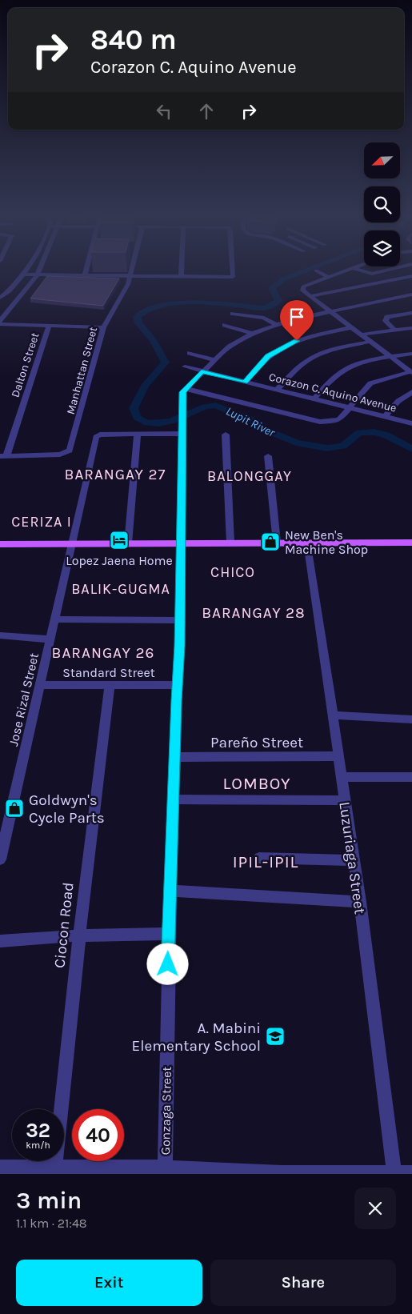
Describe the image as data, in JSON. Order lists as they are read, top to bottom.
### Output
{
  "streets": {
    "street": [
      "Dalton Street",
      "Manhattan Street",
      "Corazon C. Aquino Avenue",
      "Standard Street",
      "Jose Rizal Street",
      "Pareño Street",
      "Luzuriaga Street",
      "Ciocon Road",
      "Gonzaga Street"
    ]
  },
  "crossings": [
    ["Dalton Street", "Manhattan Street"],
    ["Standard Street", "Jose Rizal Street"],
    ["Standard Street", "Ciocon Road"],
    ["Standard Street", "Gonzaga Street"],
    ["Pareño Street", "Luzuriaga Street"],
    ["Pareño Street", "Gonzaga Street"]
  ],
  "districts": [
    "BARANGAY 27",
    "BALONGGAY",
    "CERIZA I",
    "CHICO",
    "BALIK-GUGMA",
    "BARANGAY 28",
    "BARANGAY 26",
    "LOMBOY",
    "IPIL-IPIL"
  ],
  "water": ["Lupit River"],
  "places": {
    "hotel": ["Lopez Jaena Home"],
    "shop": ["New Ben's Machine Shop", "Goldwyn's Cycle Parts"],
    "school or university": ["A. Mabini Elementary School"]
  },
  "north": "bottom left",
  "page": {
    "turn": ["840 m", "Corazon C. Aquino Avenue"],
    "speed": "32 km/h",
    "limit": "40",
    "heading": ["3 min", "1.1 km · 21:48"],
    "buttons": ["Exit", "Share"]
  }
}
